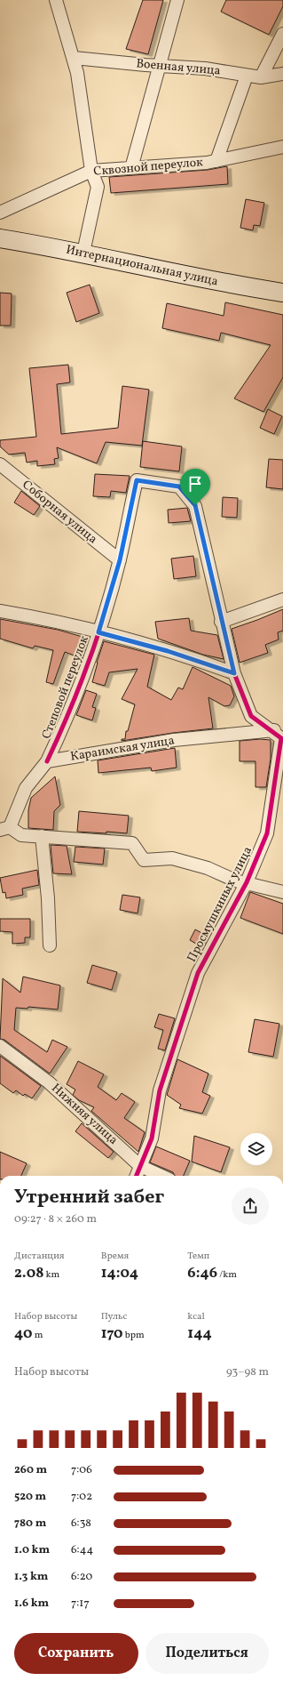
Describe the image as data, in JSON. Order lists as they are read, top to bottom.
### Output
{
  "streets": {
    "main road": ["Интернациональная улица"],
    "street": [
      "Военная улица",
      "Сквозной переулок",
      "Соборная улица",
      "Степовой переулок",
      "Караимская улица",
      "Просмушкиных улица",
      "Нижняя улица"
    ]
  },
  "crossings": [
    ["Соборная улица", "Степовой переулок"],
    ["Степовой переулок", "Караимская улица"],
    ["Степовой переулок", "Просмушкиных улица"],
    ["Караимская улица", "Просмушкиных улица"],
    ["Просмушкиных улица", "Нижняя улица"]
  ],
  "page": {
    "heading": ["Утренний забег", "09:27 · 8 × 260 m"],
    "stats": [
      ["Дистанция", "2.08 km"],
      ["Время", "14:04"],
      ["Темп", "6:46 /km"],
      ["Набор высоты", "40 m"],
      ["Пульс", "170 bpm"],
      ["kcal", "144"]
    ],
    "chart": ["Набор высоты", "93–98 m"],
    "list": [
      {
        "name": "260 m",
        "note": "7:06"
      },
      {
        "name": "520 m",
        "note": "7:02"
      },
      {
        "name": "780 m",
        "note": "6:38"
      },
      {
        "name": "1.0 km",
        "note": "6:44"
      },
      {
        "name": "1.3 km",
        "note": "6:20"
      },
      {
        "name": "1.6 km",
        "note": "7:17"
      }
    ],
    "buttons": ["Сохранить", "Поделиться"]
  }
}
